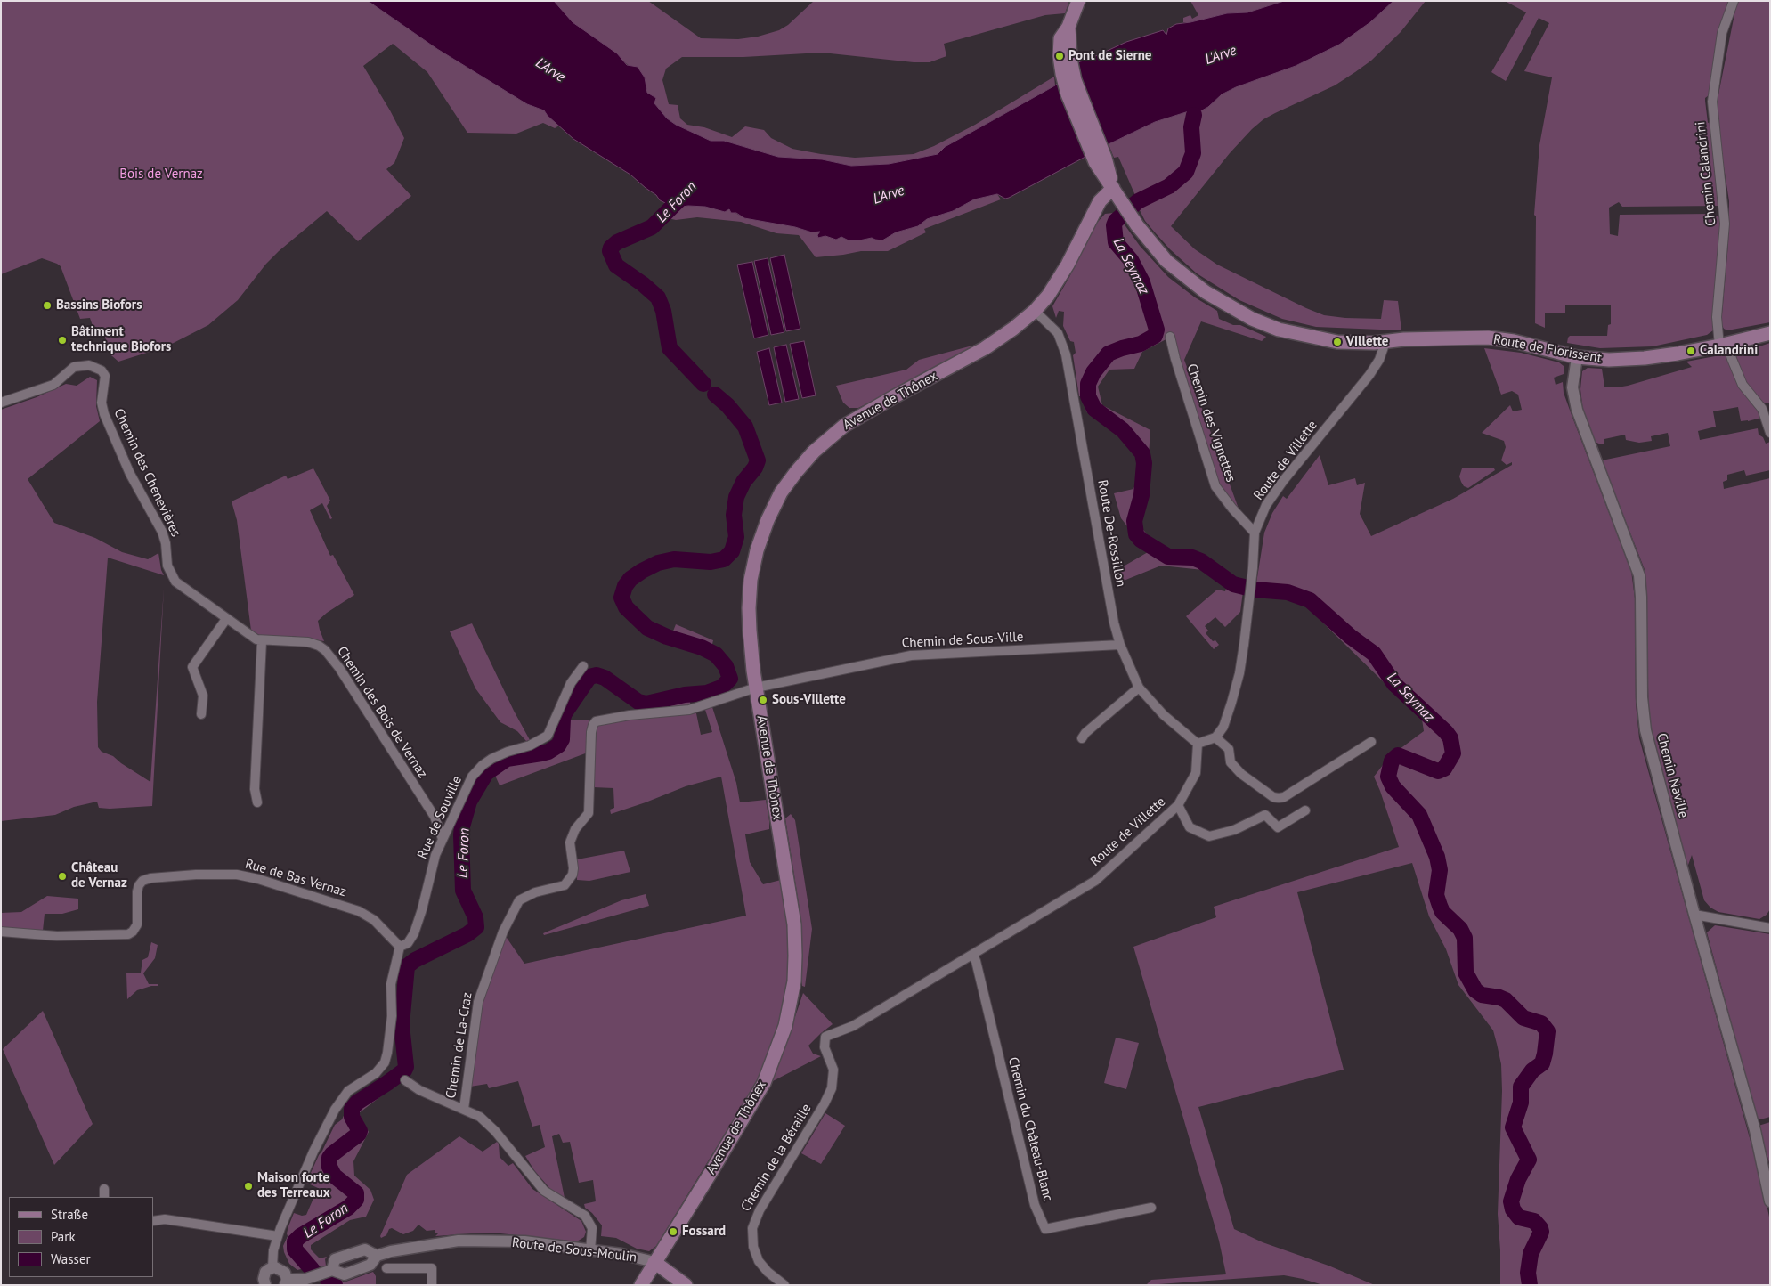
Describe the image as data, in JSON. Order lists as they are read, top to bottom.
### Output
{
  "streets": {
    "main road": ["Route de Florissant", "Avenue de Thônex", "Route de Sous-Moulin"],
    "street": [
      "Chemin Calandrini",
      "Chemin des Vignettes",
      "Route de Villette",
      "Chemin des Chenevières",
      "Route De-Rossillon",
      "Chemin de Sous-Ville",
      "Chemin des Bois de Vernaz",
      "Chemin Naville",
      "Rue de Souville",
      "Rue de Bas Vernaz",
      "Chemin de La-Craz",
      "Chemin du Château-Blanc",
      "Chemin de la Béraille"
    ]
  },
  "crossings": [
    ["Chemin Calandrini", "Route de Florissant"],
    ["Route de Florissant", "Avenue de Thônex"],
    ["Route de Florissant", "Route de Villette"],
    ["Route de Florissant", "Chemin Naville"],
    ["Avenue de Thônex", "Route De-Rossillon"],
    ["Avenue de Thônex", "Chemin de Sous-Ville"],
    ["Avenue de Thônex", "Chemin de La-Craz"],
    ["Avenue de Thônex", "Route de Sous-Moulin"],
    ["Chemin des Vignettes", "Route de Villette"],
    ["Route de Villette", "Route De-Rossillon"],
    ["Route de Villette", "Chemin du Château-Blanc"],
    ["Route de Villette", "Chemin de la Béraille"],
    ["Chemin des Chenevières", "Chemin des Bois de Vernaz"],
    ["Route De-Rossillon", "Chemin de Sous-Ville"],
    ["Chemin de Sous-Ville", "Chemin de La-Craz"],
    ["Chemin des Bois de Vernaz", "Rue de Souville"],
    ["Rue de Souville", "Rue de Bas Vernaz"]
  ],
  "water": ["L'Arve", "Le Foron", "La Seymaz"],
  "parks": ["Bois de Vernaz"],
  "places": [
    "Pont de Sierne",
    "Bassins Biofors",
    "Bâtiment technique Biofors",
    "Villette",
    "Calandrini",
    "Sous-Villette",
    "Château de Vernaz",
    "Maison forte des Terreaux",
    "Fossard"
  ],
  "legend": ["Straße", "Park", "Wasser"]
}
